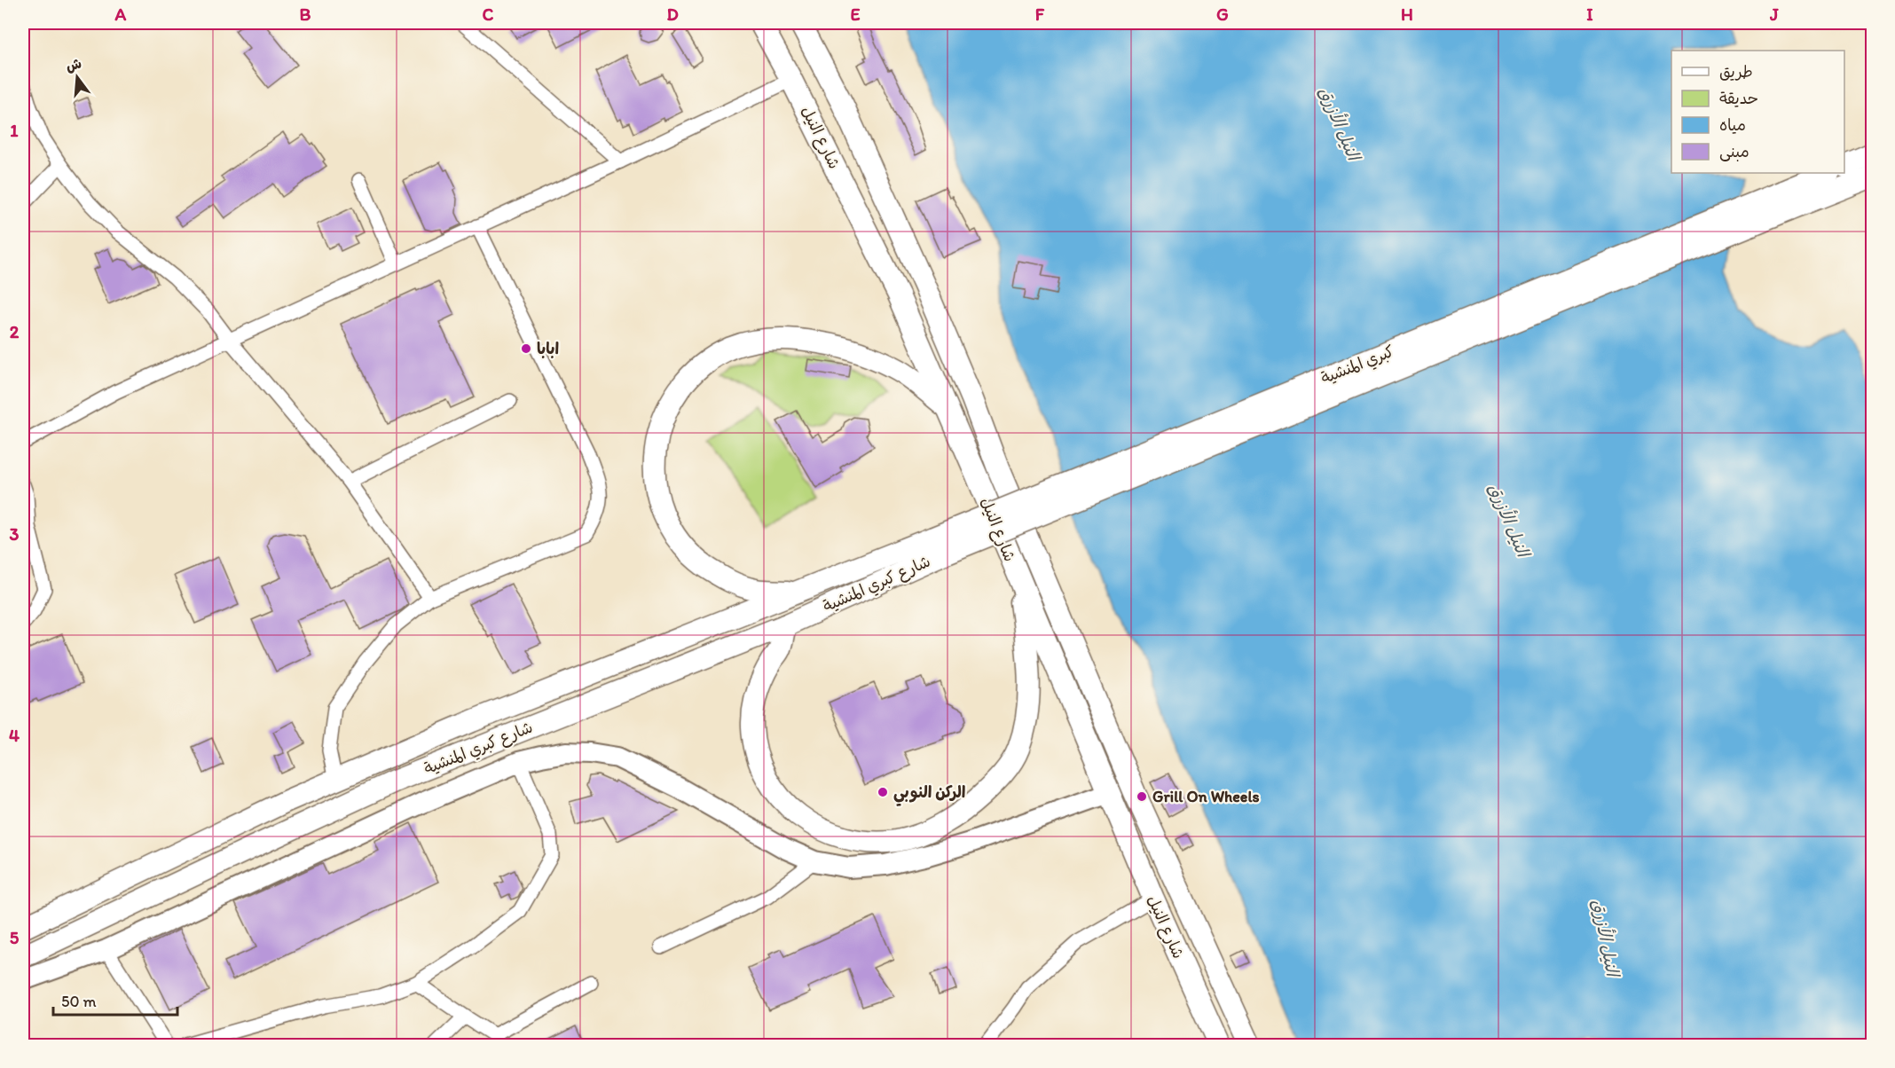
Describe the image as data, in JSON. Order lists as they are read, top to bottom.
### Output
{
  "streets": {
    "main road": ["شارع النيل", "كبري المنشية", "شارع كبري المنشية"]
  },
  "crossings": [
    ["كبري المنشية", "شارع كبري المنشية"]
  ],
  "water": ["النيل الأزرق"],
  "places": ["ابابا", "الركن النوبي", "Grill On Wheels"],
  "legend": [
    "طريق",
    "حديقة",
    "مياه",
    "مبنى"
  ],
  "scale_bar": "50 m",
  "north": "top",
  "grid": {
    "columns": [
      "A",
      "B",
      "C",
      "D",
      "E",
      "F",
      "G",
      "H",
      "I",
      "J"
    ],
    "rows": [
      "1",
      "2",
      "3",
      "4",
      "5"
    ]
  }
}
